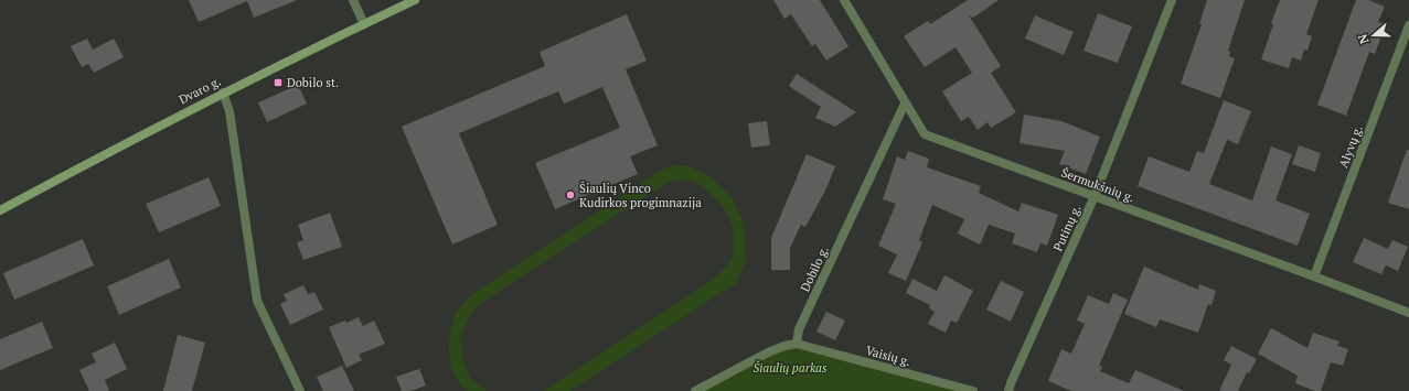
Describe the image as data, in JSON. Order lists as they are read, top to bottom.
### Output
{
  "streets": {
    "main road": ["Dvaro g."],
    "street": [
      "Alyvų g.",
      "Šermukšnių g.",
      "Putinų g.",
      "Dobilo g.",
      "Vaisių g."
    ]
  },
  "crossings": [
    ["Alyvų g.", "Šermukšnių g."],
    ["Šermukšnių g.", "Putinų g."],
    ["Šermukšnių g.", "Dobilo g."],
    ["Dobilo g.", "Vaisių g."]
  ],
  "parks": ["Šiaulių parkas"],
  "places": {
    "transit": ["Dobilo st."],
    "other": ["Šiaulių Vinco Kudirkos progimnazija"]
  },
  "north": "left"
}
